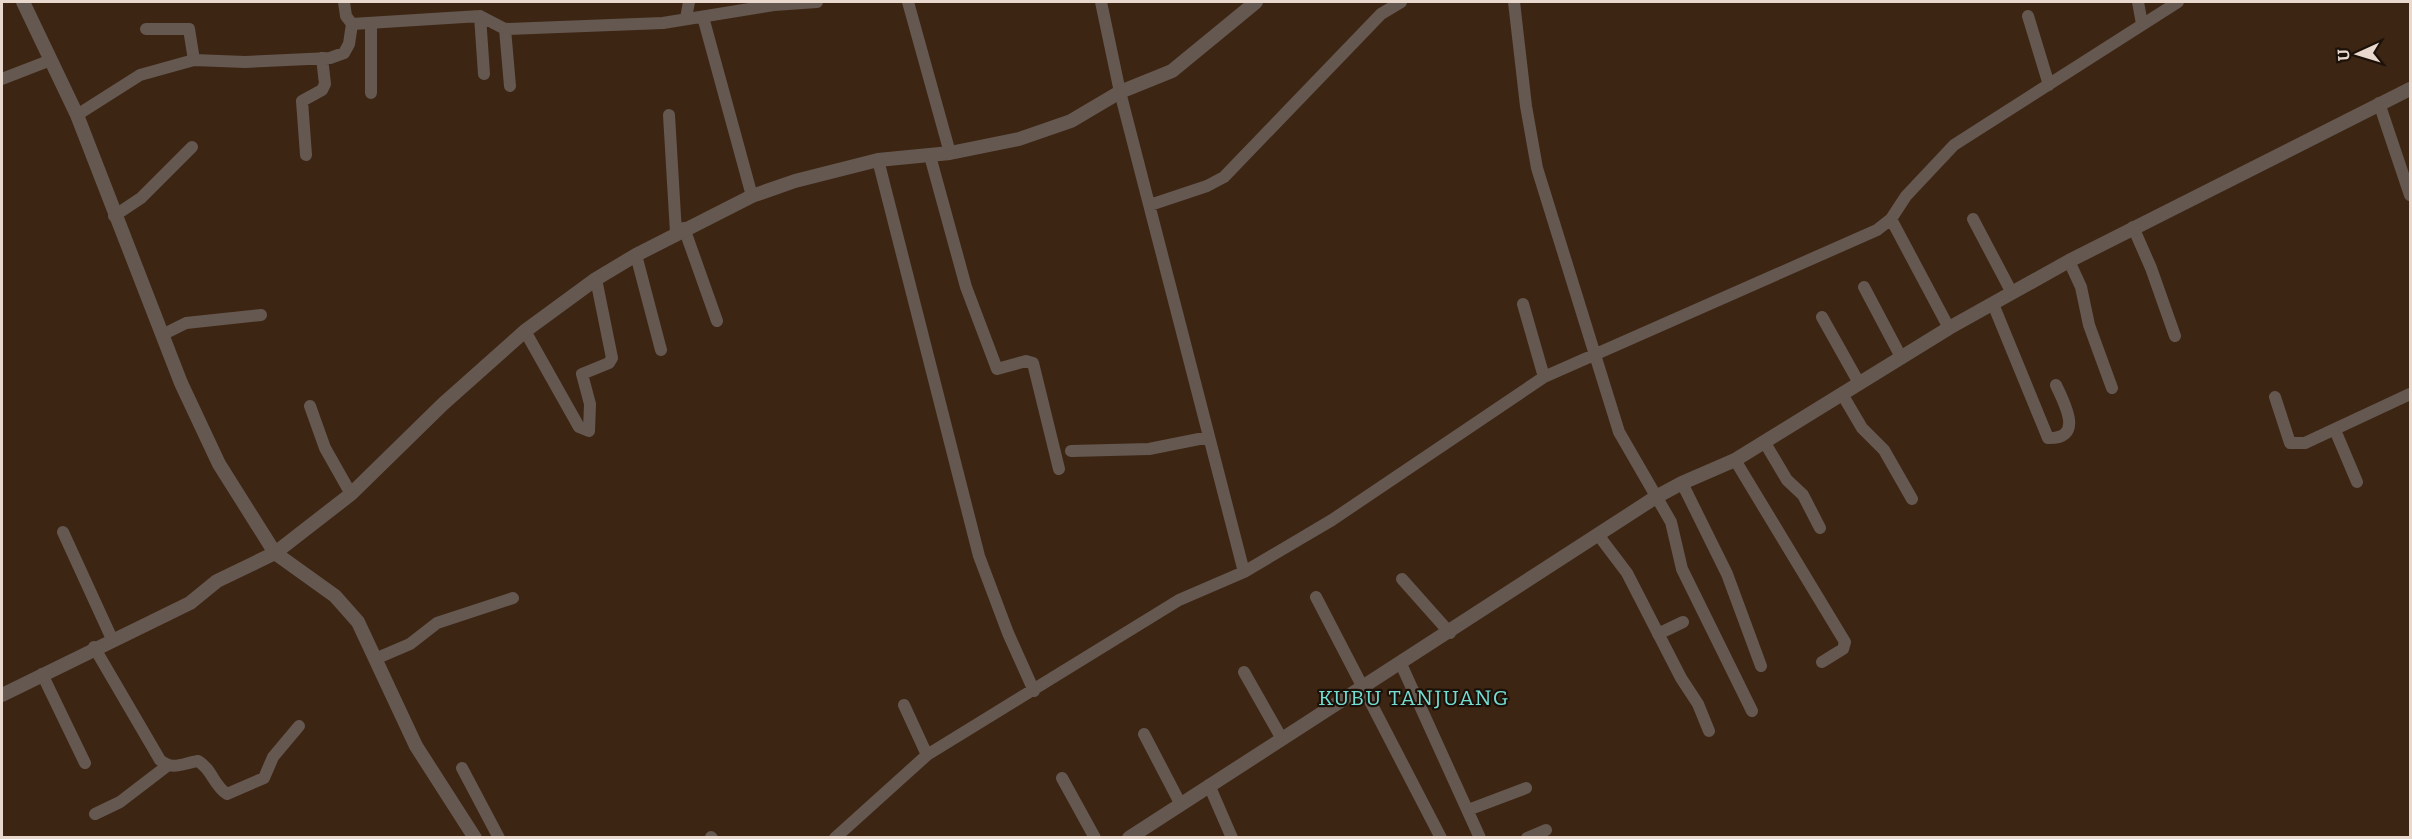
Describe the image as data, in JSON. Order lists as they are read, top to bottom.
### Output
{
  "districts": ["KUBU TANJUANG"],
  "north": "left"
}
